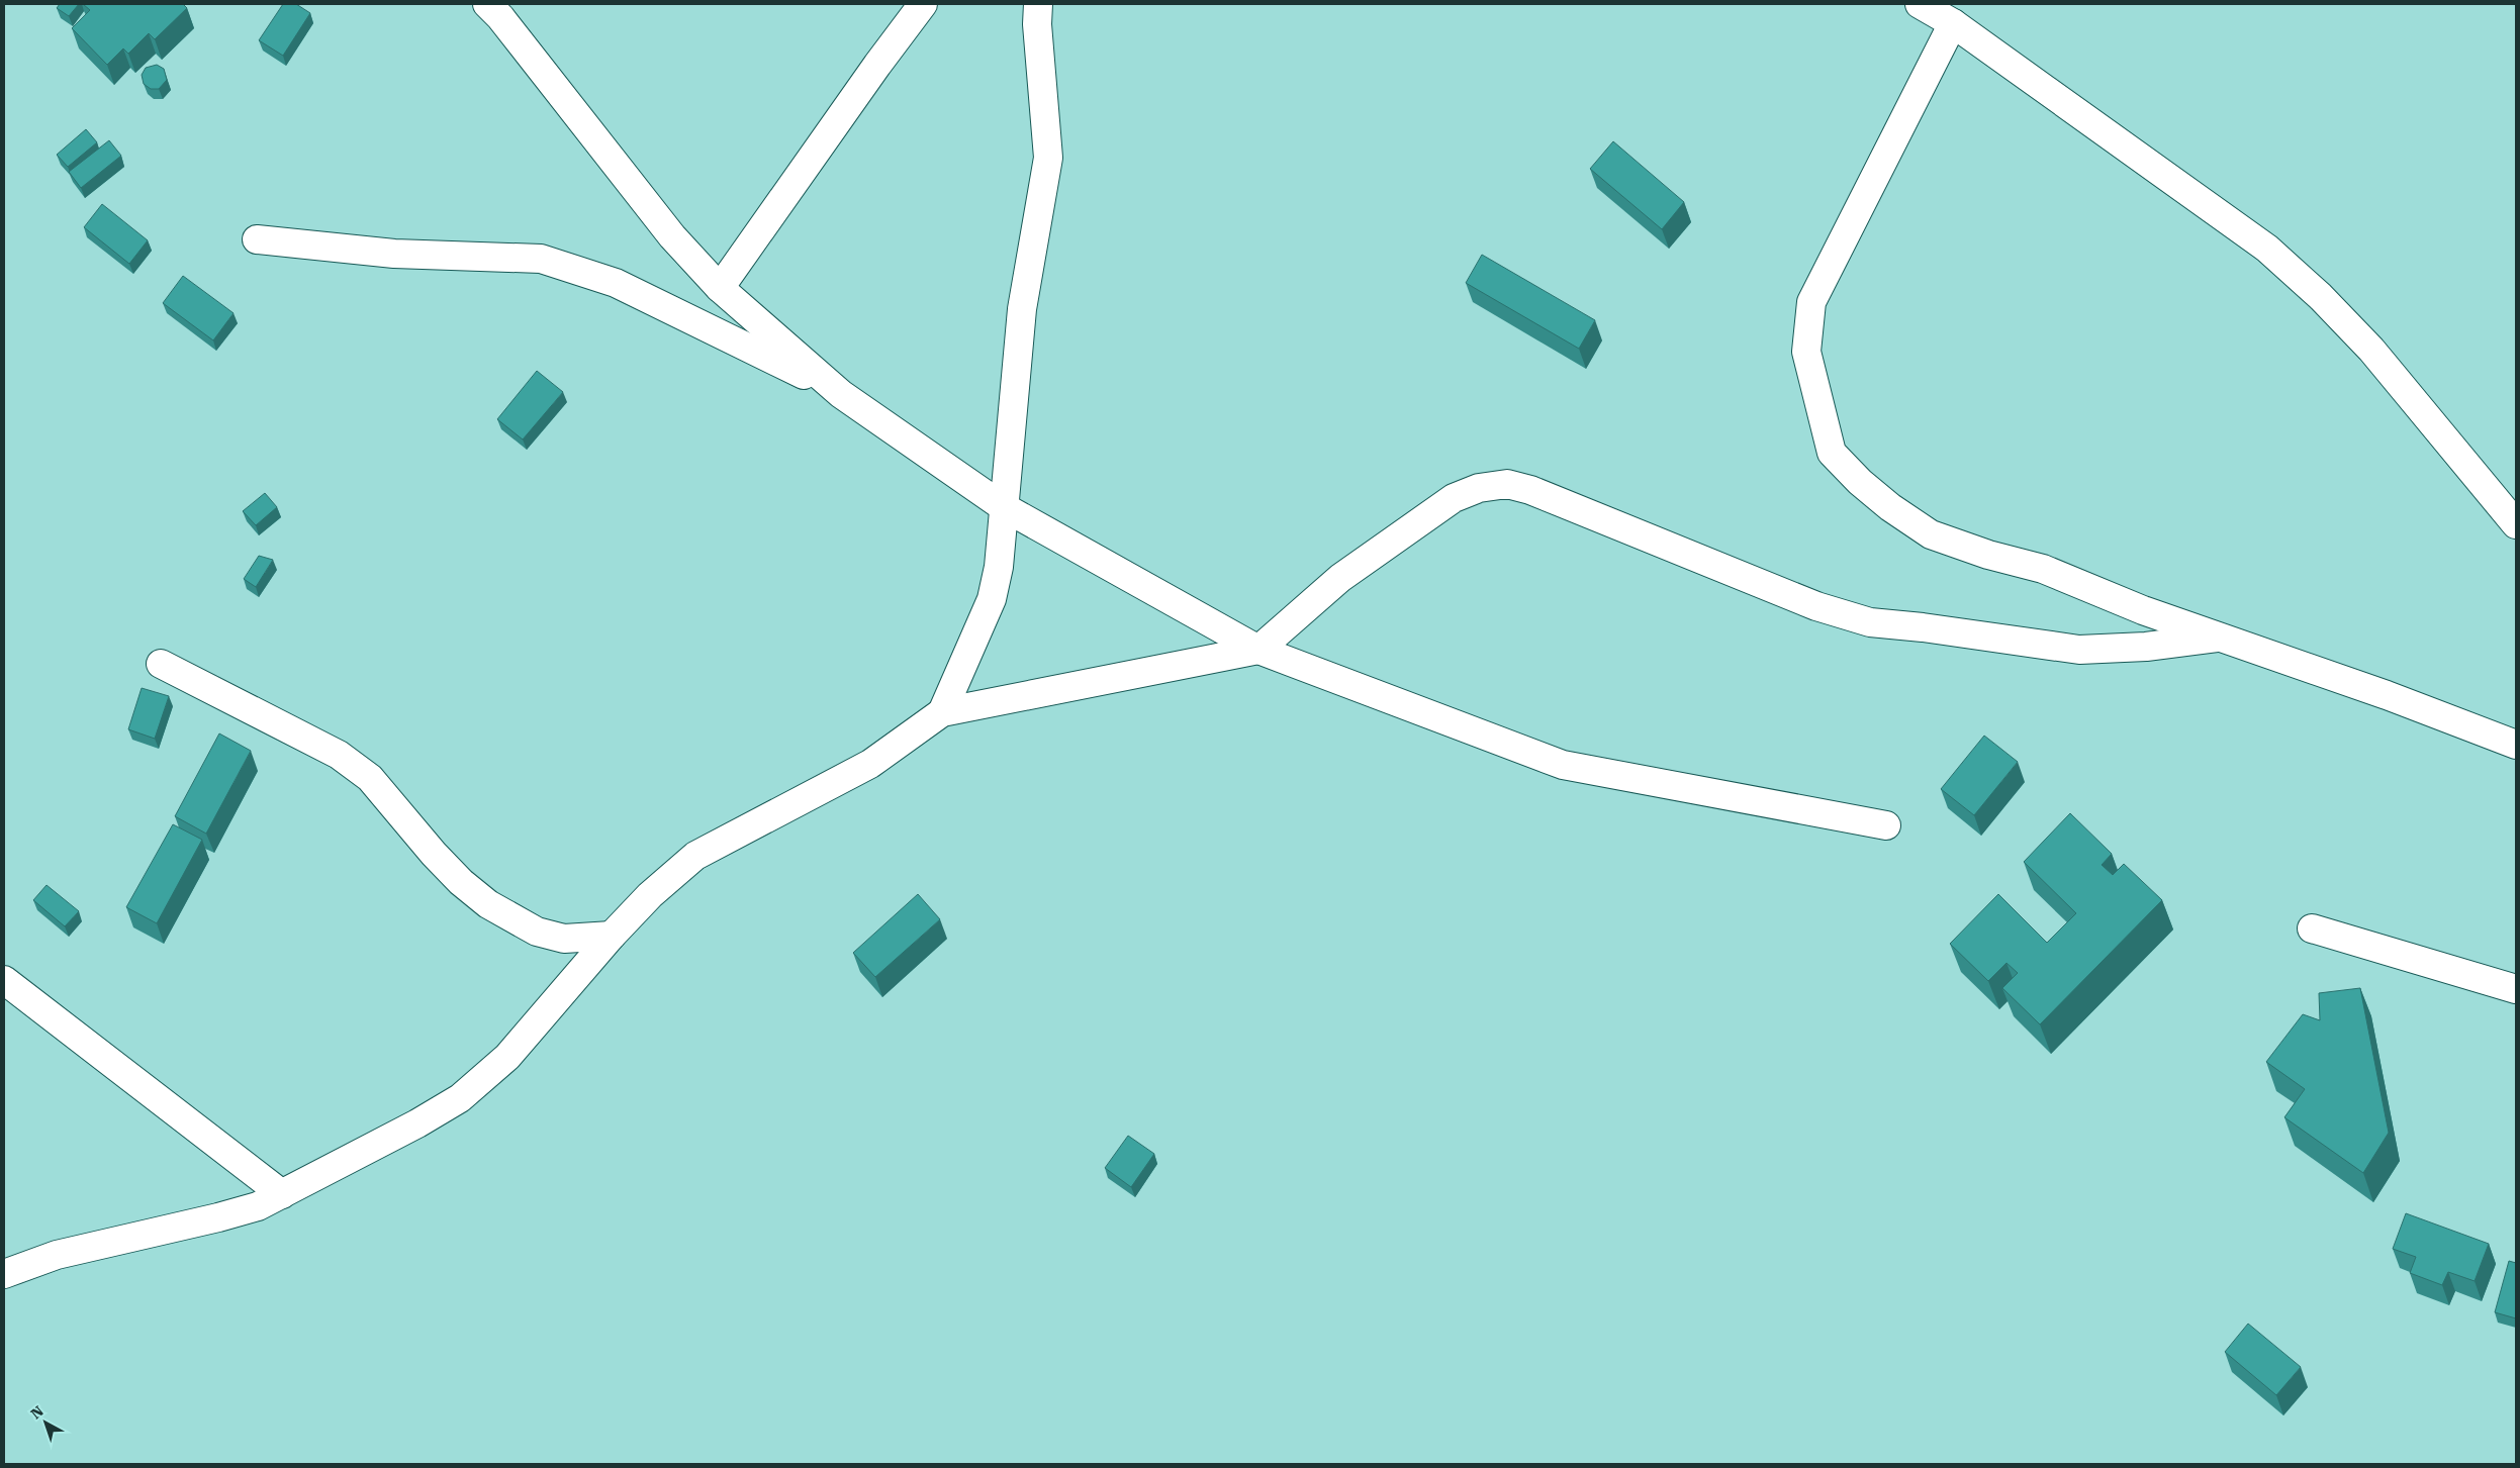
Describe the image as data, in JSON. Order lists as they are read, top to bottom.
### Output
{
  "north": "top left"
}
